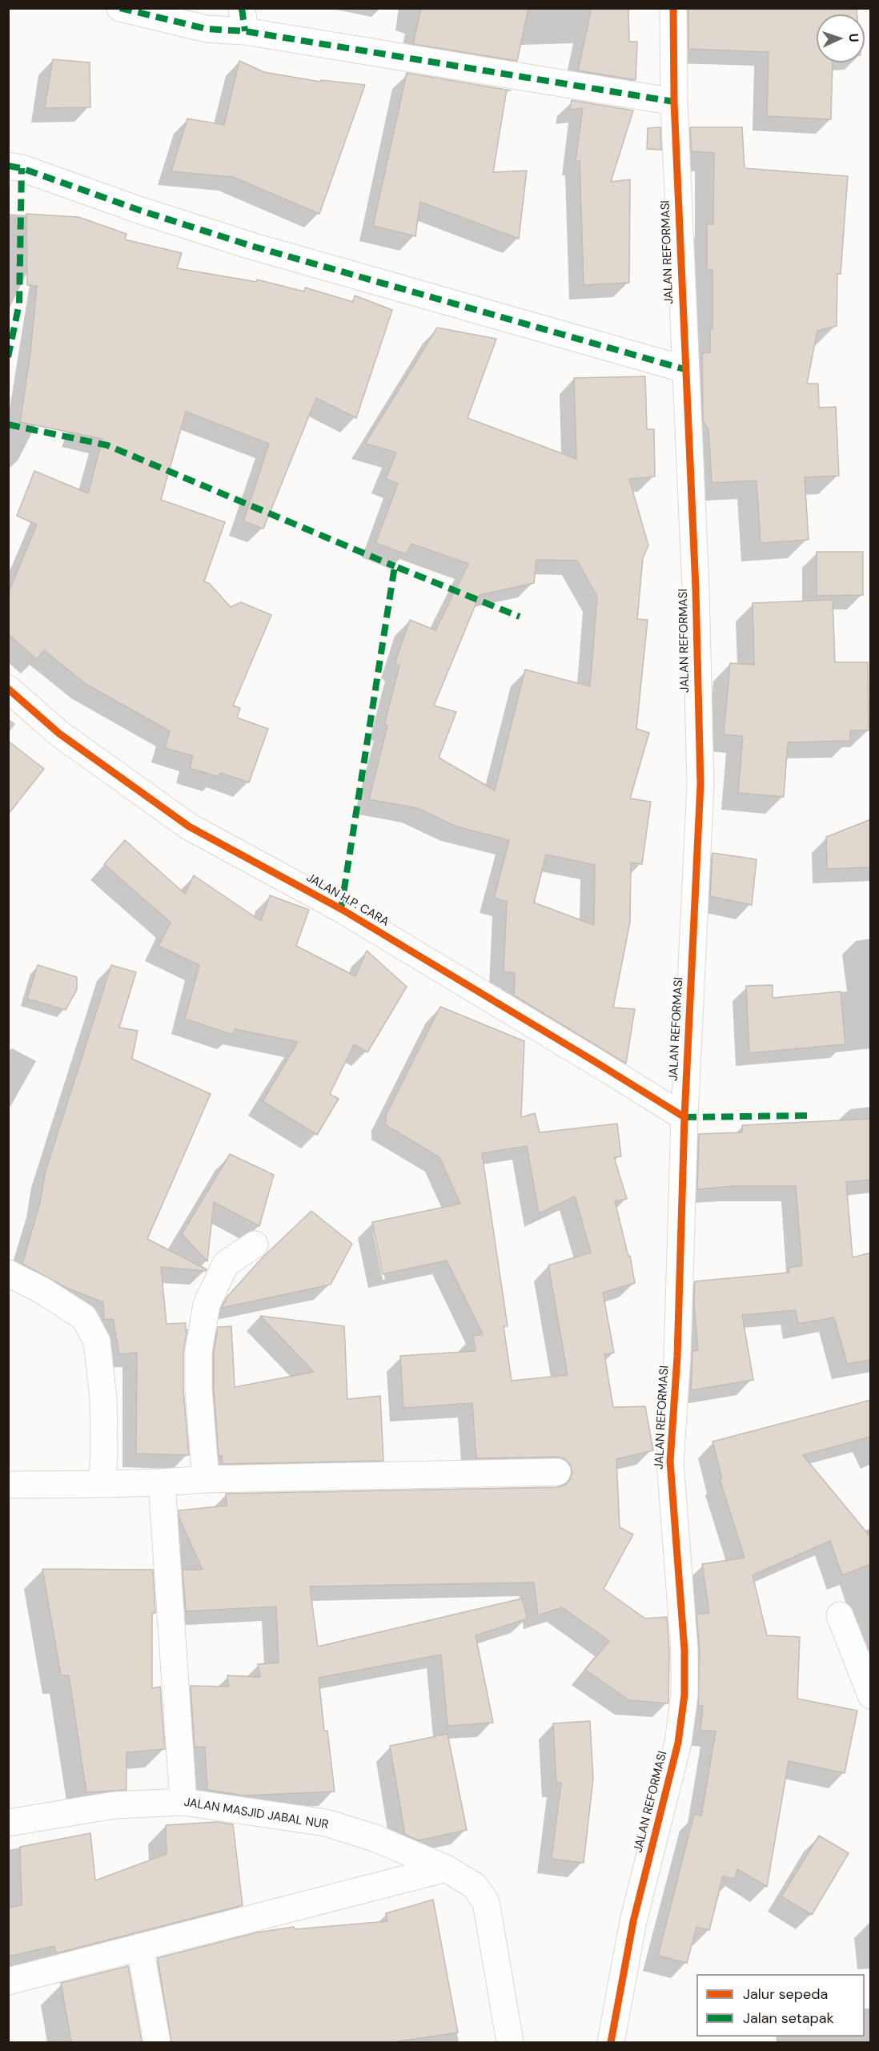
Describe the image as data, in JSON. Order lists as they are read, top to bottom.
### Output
{
  "streets": {
    "street": ["JALAN REFORMASI", "JALAN H.P. CARA", "JALAN MASJID JABAL NUR"]
  },
  "crossings": [
    ["JALAN REFORMASI", "JALAN H.P. CARA"]
  ],
  "legend": ["Jalur sepeda", "Jalan setapak"],
  "north": "right"
}
